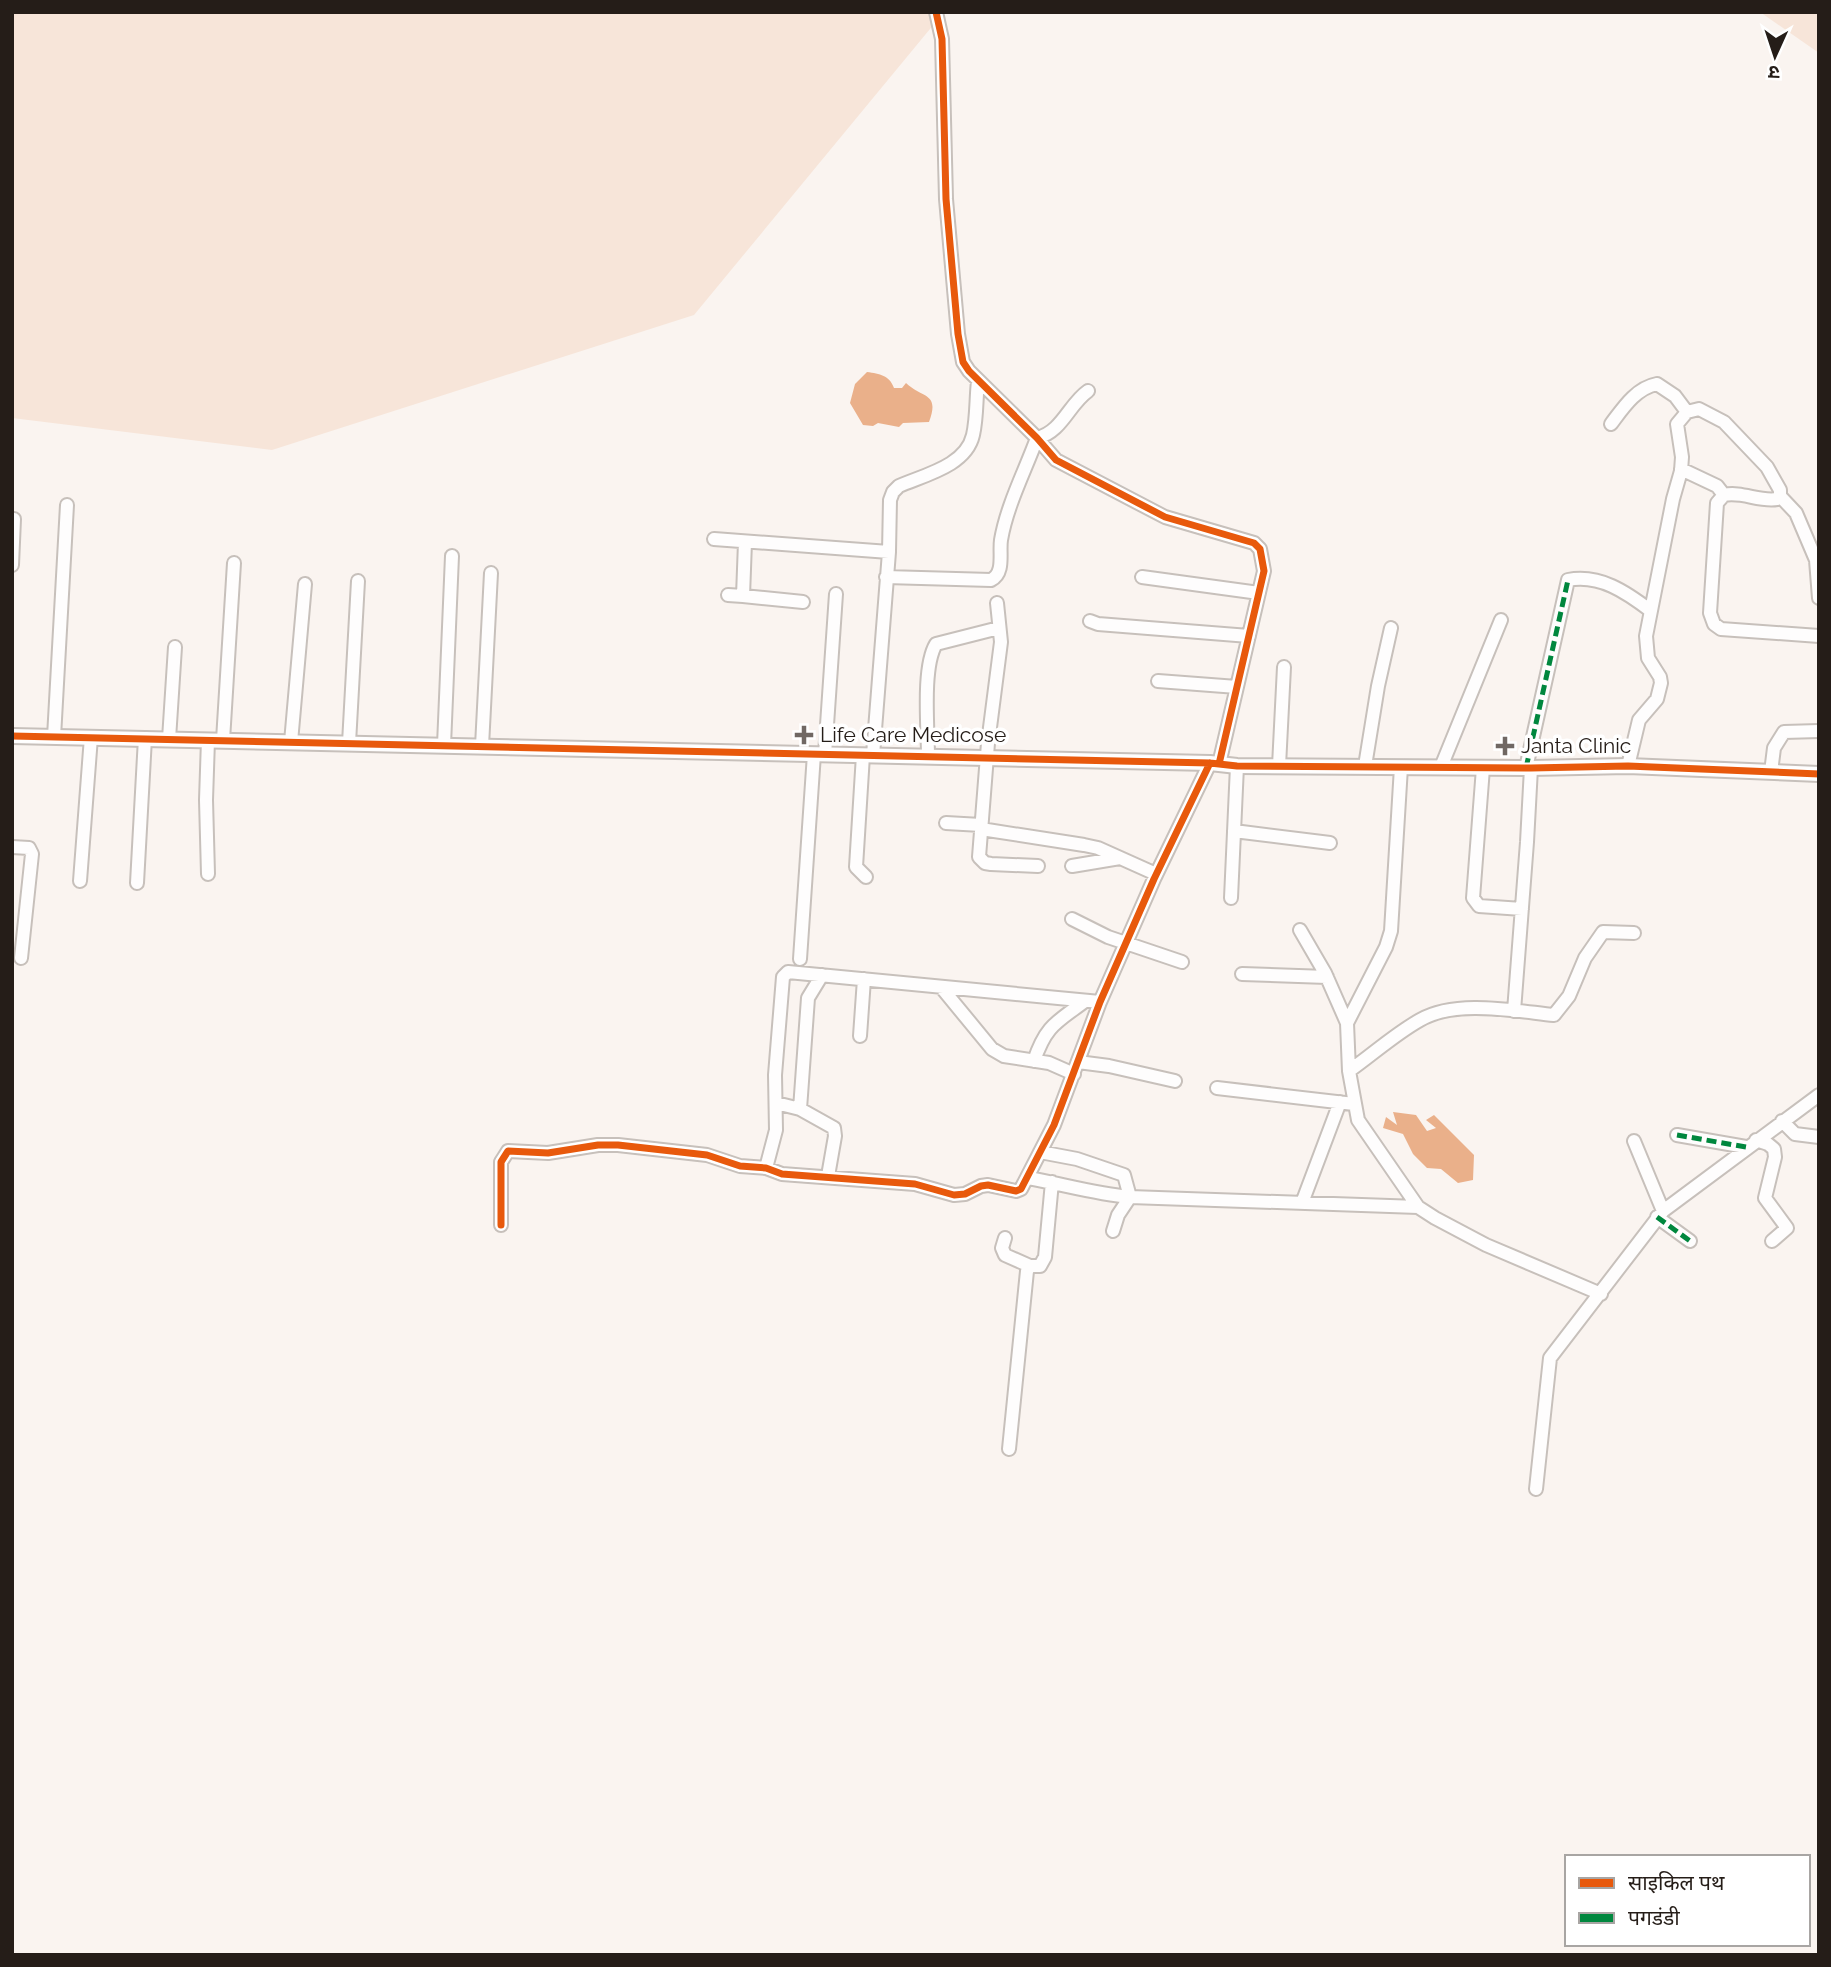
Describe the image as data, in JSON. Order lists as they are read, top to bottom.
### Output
{
  "places": {
    "health": ["Life Care Medicose", "Janta Clinic"]
  },
  "legend": ["साइकिल पथ", "पगडंडी"],
  "north": "bottom"
}
